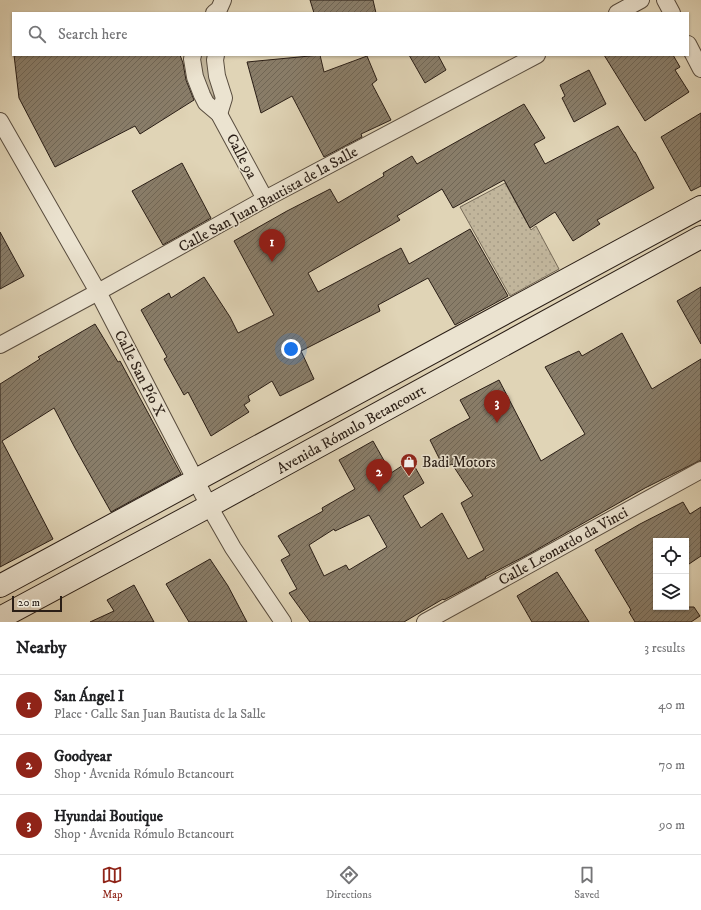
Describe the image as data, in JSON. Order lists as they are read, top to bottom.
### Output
{
  "streets": {
    "main road": ["Avenida Rómulo Betancourt"],
    "street": [
      "Calle 9a",
      "Calle San Juan Bautista de la Salle",
      "Calle San Pío X",
      "Calle Leonardo da Vinci"
    ]
  },
  "crossings": [
    ["Calle 9a", "Calle San Juan Bautista de la Salle"],
    ["Calle San Juan Bautista de la Salle", "Calle San Pío X"],
    ["Calle San Pío X", "Avenida Rómulo Betancourt"]
  ],
  "places": {
    "shop": ["Badi Motors"]
  },
  "scale_bar": "20 m",
  "page": {
    "search": "Search here",
    "pins": ["1", "3", "2"],
    "scale": "20 m",
    "heading": ["Nearby", "3 results"],
    "list": [
      {
        "mark": "1",
        "name": "San Ángel I",
        "note": "Place · Calle San Juan Bautista de la Salle",
        "value": "40 m"
      },
      {
        "mark": "2",
        "name": "Goodyear",
        "note": "Shop · Avenida Rómulo Betancourt",
        "value": "70 m"
      },
      {
        "mark": "3",
        "name": "Hyundai Boutique",
        "note": "Shop · Avenida Rómulo Betancourt",
        "value": "90 m"
      }
    ],
    "nav": ["Map", "Directions", "Saved"]
  }
}
